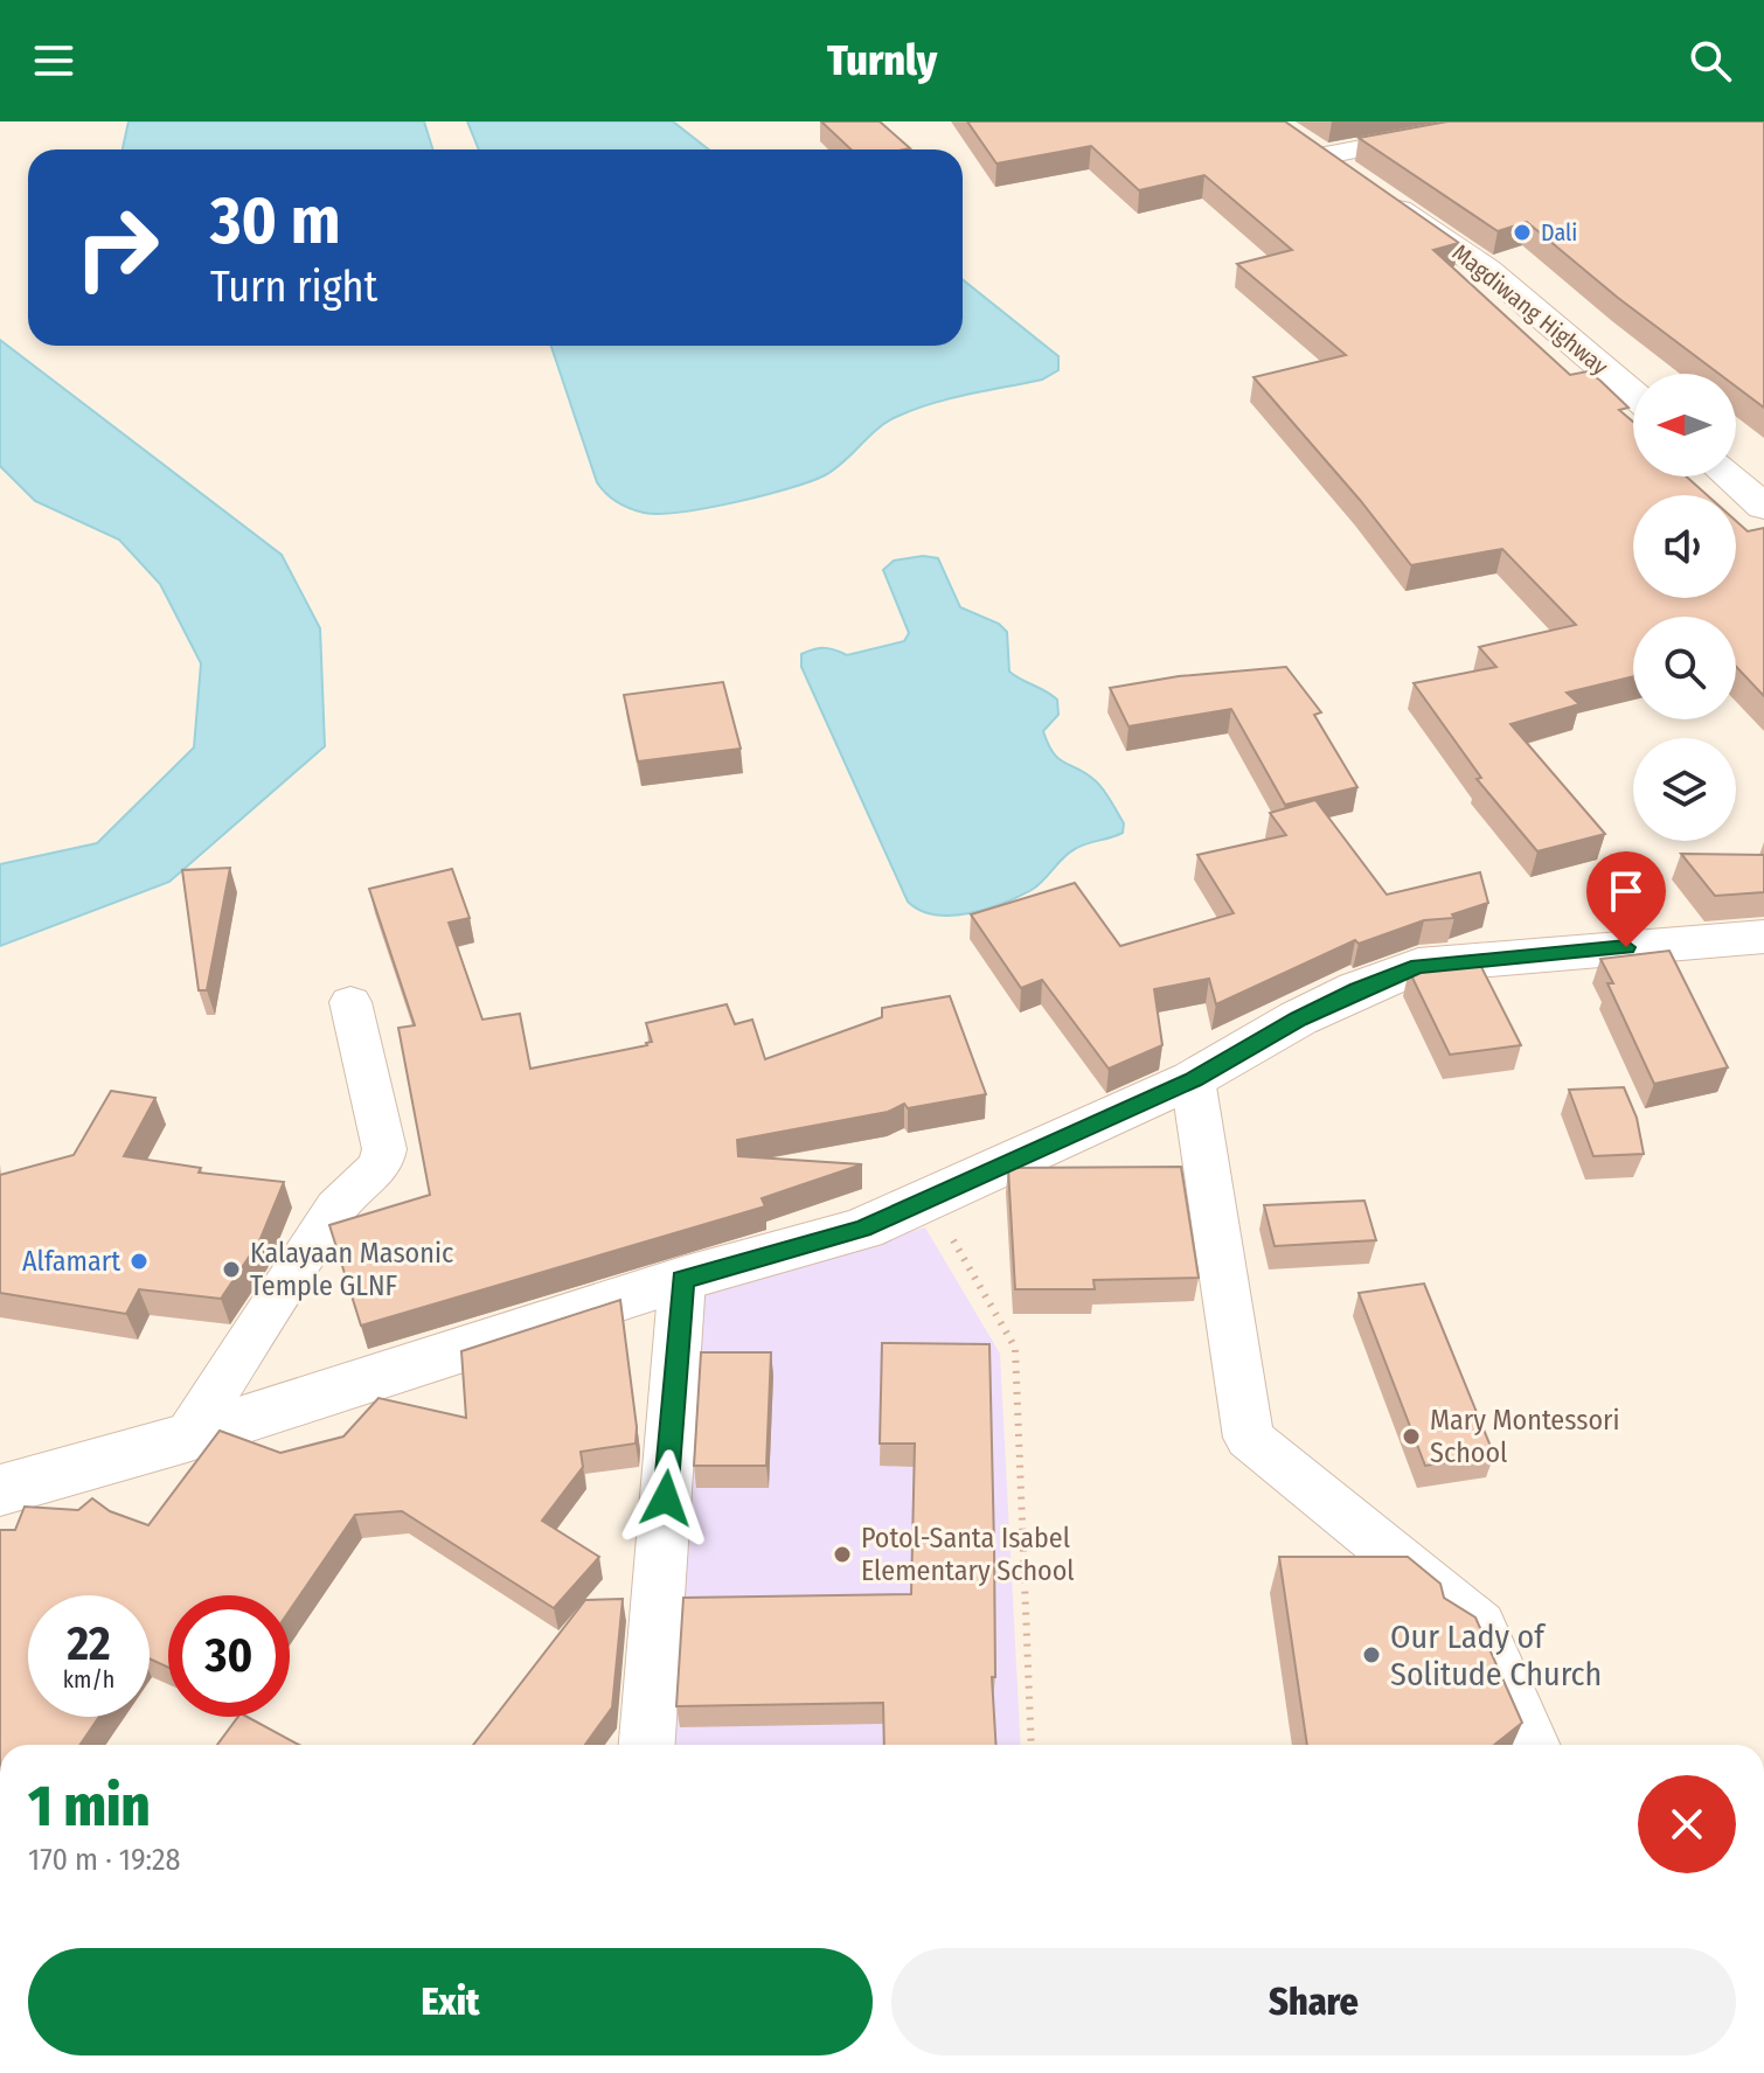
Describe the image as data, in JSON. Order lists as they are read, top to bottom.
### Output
{
  "streets": {
    "street": ["Magdiwang Highway"]
  },
  "places": [
    "Dali",
    "Alfamart",
    "Kalayaan Masonic Temple GLNF",
    "Mary Montessori School",
    "Potol-Santa Isabel Elementary School",
    "Our Lady of Solitude Church"
  ],
  "north": "left",
  "page": {
    "header": "Turnly",
    "turn": ["30 m", "Turn right"],
    "speed": "22 km/h",
    "limit": "30",
    "heading": ["1 min", "170 m · 19:28"],
    "buttons": ["Exit", "Share"]
  }
}
